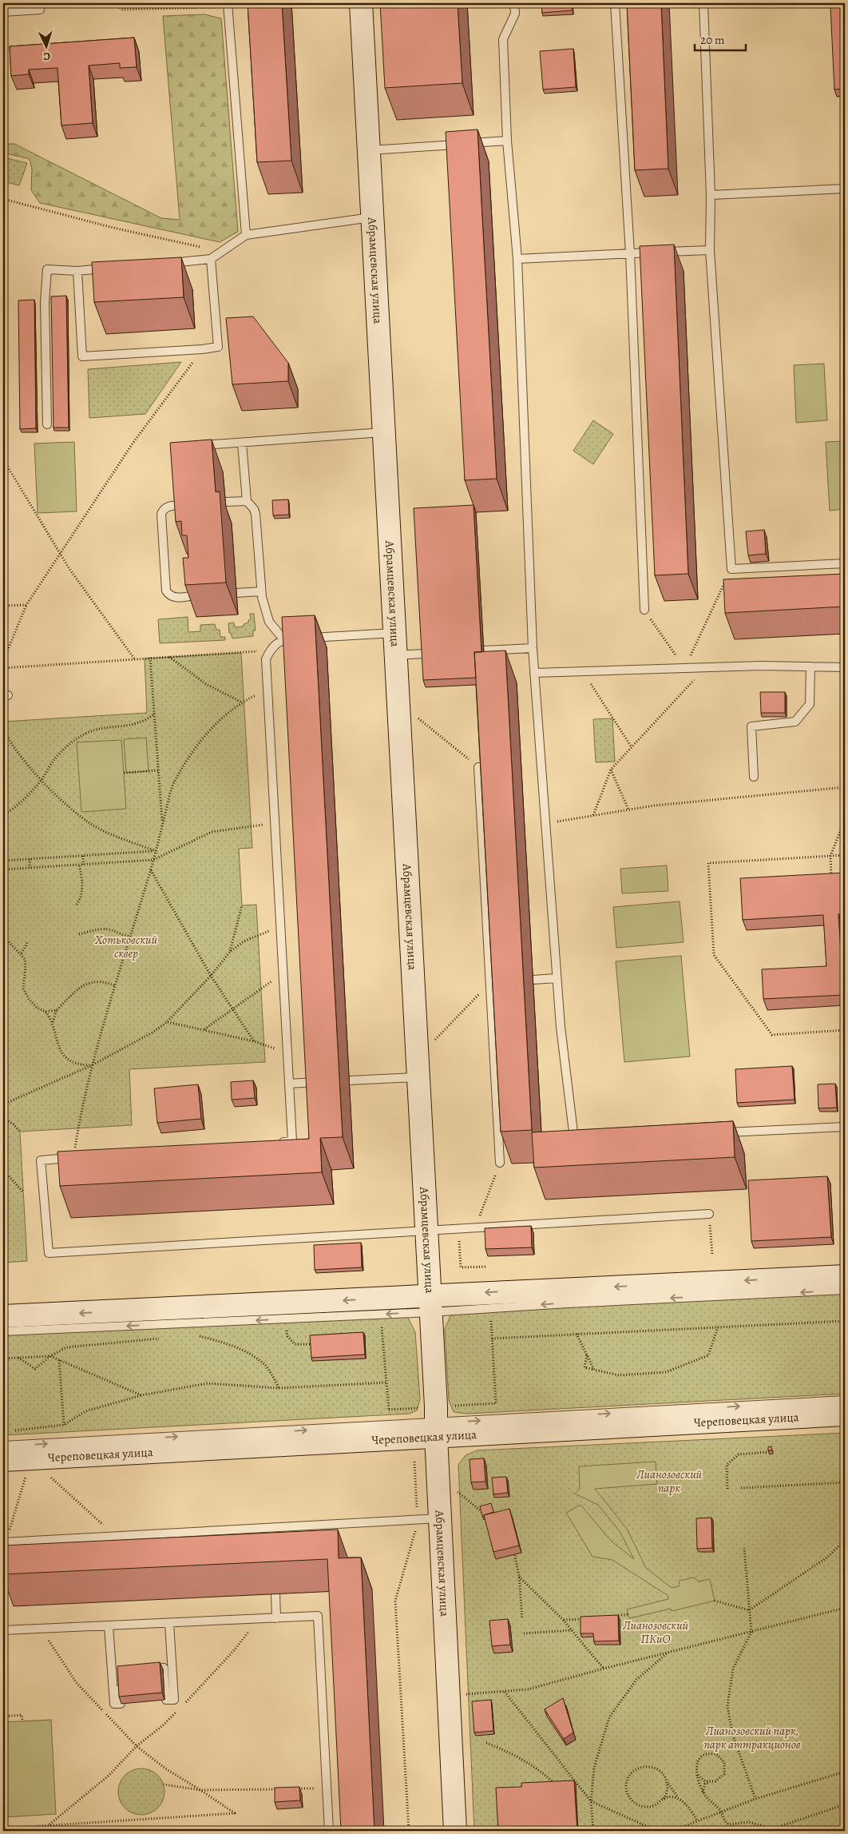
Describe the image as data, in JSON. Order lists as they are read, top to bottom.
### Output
{
  "streets": {
    "street": ["Абрамцевская улица", "Череповецкая улица"]
  },
  "crossings": [
    ["Абрамцевская улица", "Череповецкая улица"]
  ],
  "one_way": ["Череповецкая улица"],
  "parks": [
    "Хотьковский сквер",
    "Лианозовский парк",
    "Лианозовский ПКиО",
    "Лианозовский парк, парк аттракционов"
  ],
  "scale_bar": "20 m",
  "north": "bottom"
}
